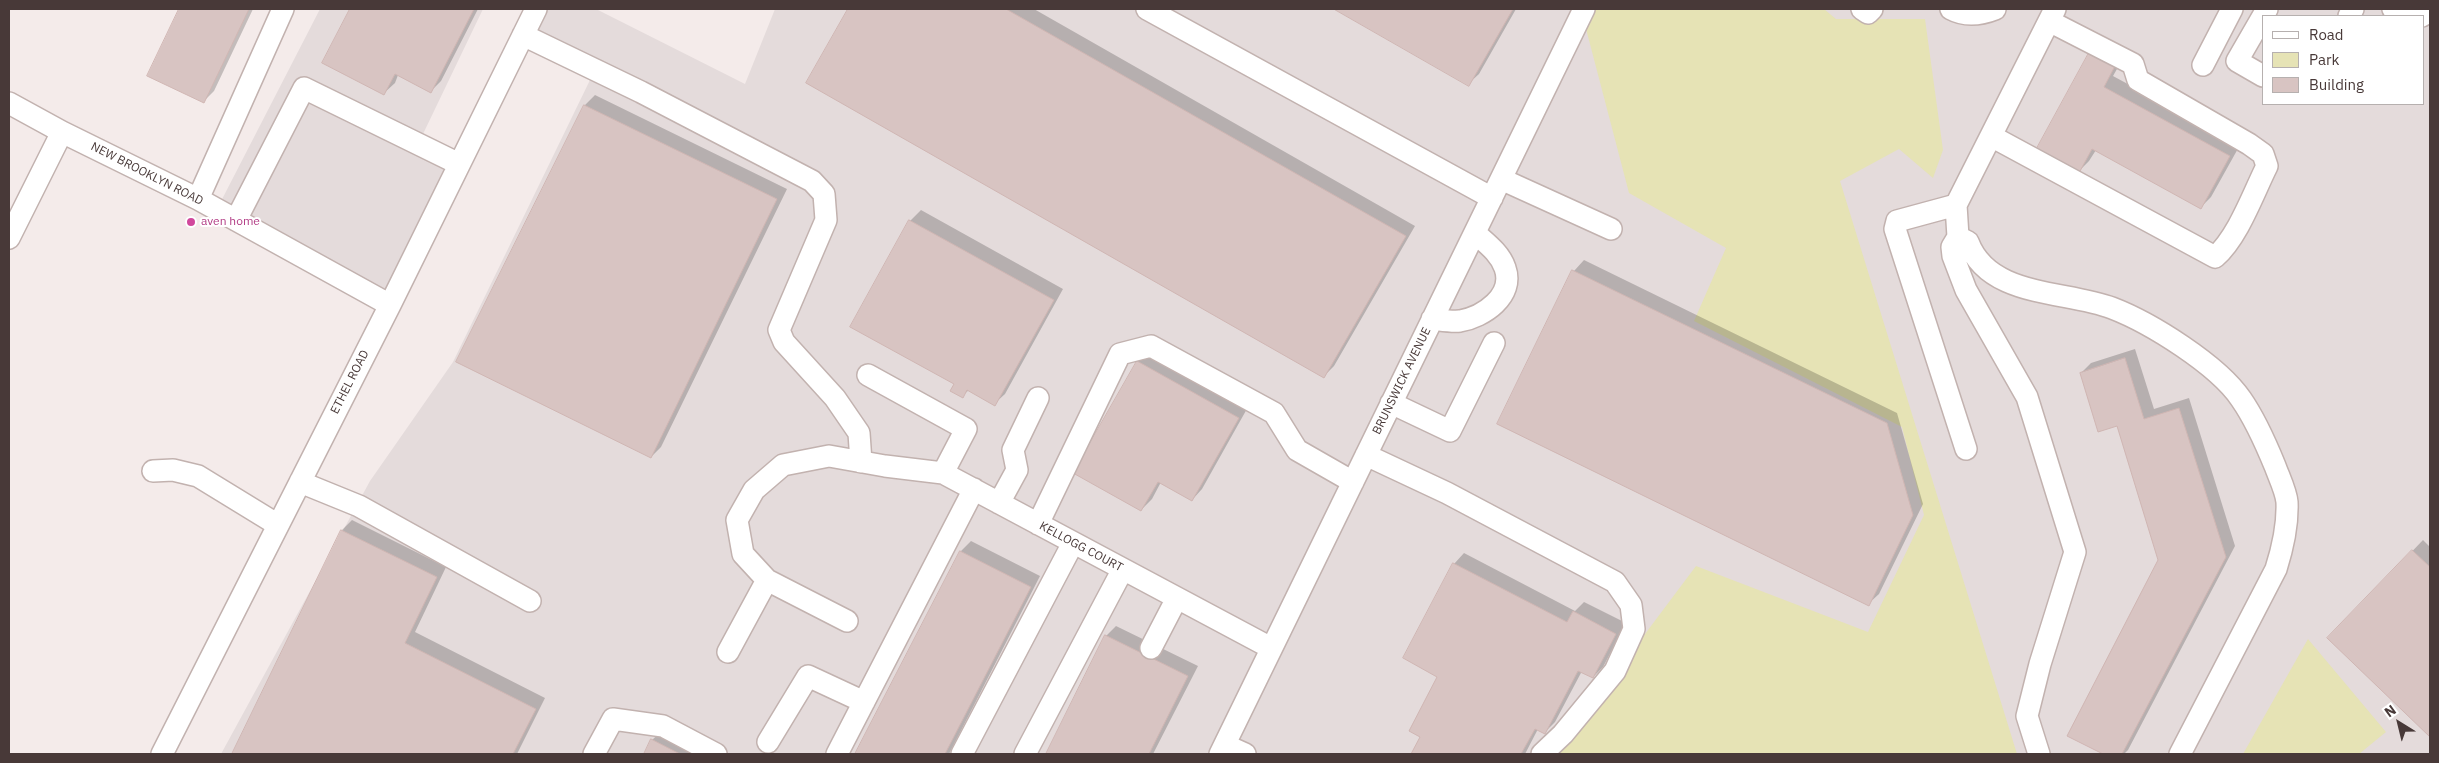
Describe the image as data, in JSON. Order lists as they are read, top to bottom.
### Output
{
  "streets": {
    "street": [
      "NEW BROOKLYN ROAD",
      "BRUNSWICK AVENUE",
      "ETHEL ROAD",
      "KELLOGG COURT"
    ]
  },
  "crossings": [
    ["NEW BROOKLYN ROAD", "ETHEL ROAD"],
    ["BRUNSWICK AVENUE", "KELLOGG COURT"]
  ],
  "places": ["aven home"],
  "legend": ["Road", "Park", "Building"],
  "north": "top left"
}
